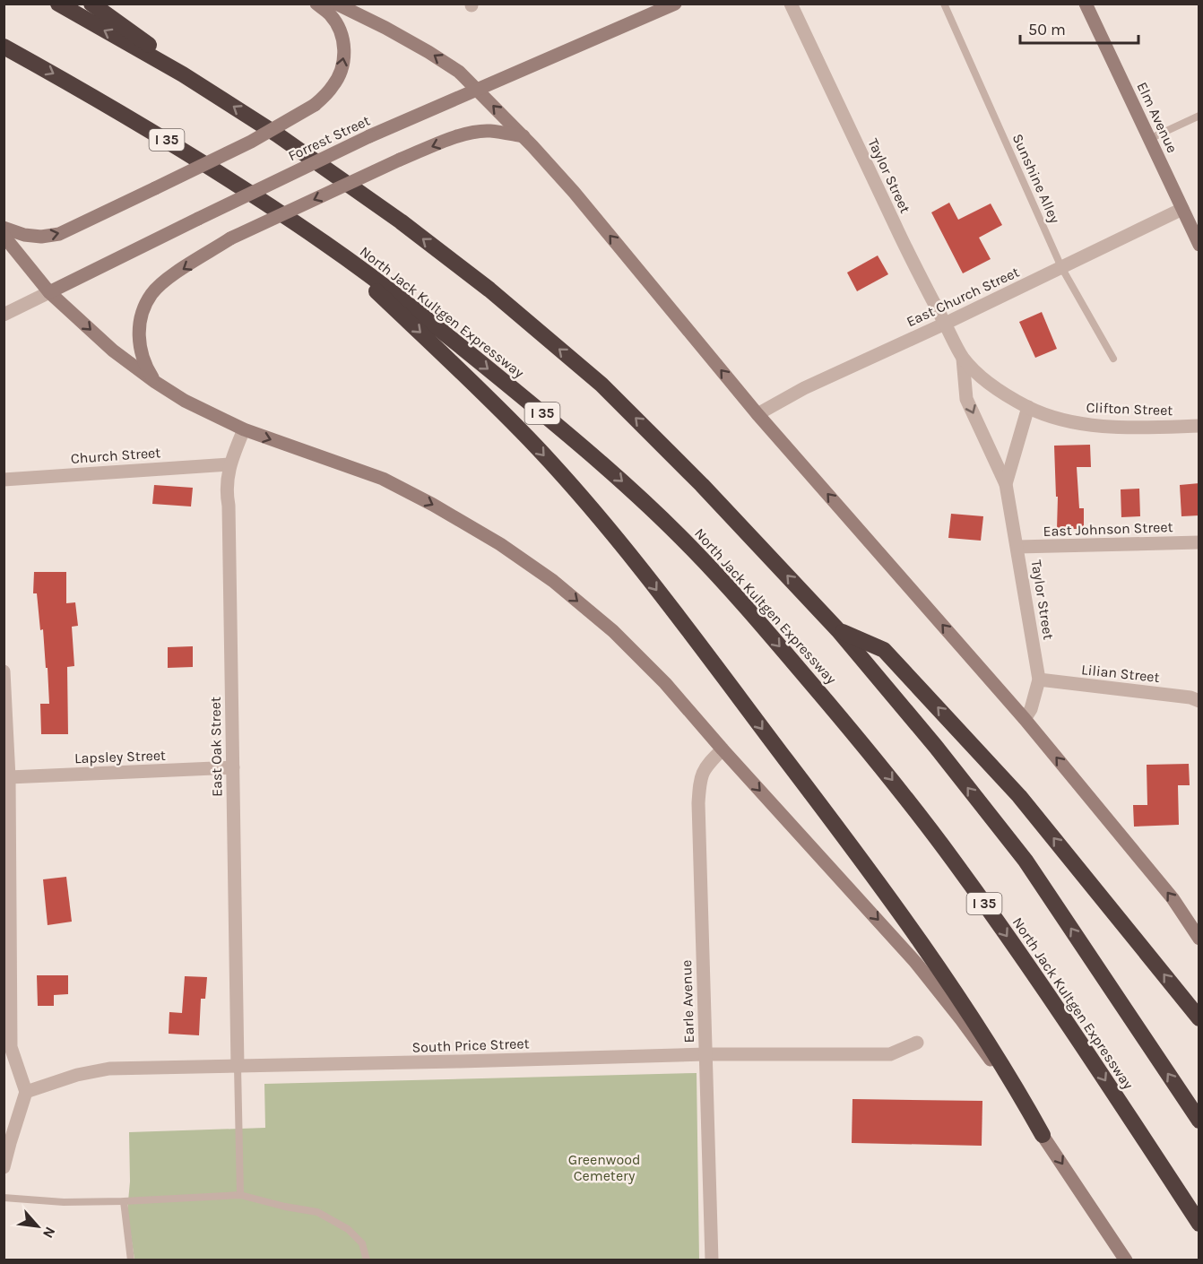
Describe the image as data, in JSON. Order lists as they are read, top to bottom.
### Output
{
  "streets": {
    "highway": ["I 35", "North Jack Kultgen Expressway"],
    "main road": ["Elm Avenue", "Forrest Street"],
    "street": [
      "Taylor Street",
      "East Church Street",
      "Clifton Street",
      "Church Street",
      "East Johnson Street",
      "Lilian Street",
      "East Oak Street",
      "Lapsley Street",
      "Earle Avenue",
      "South Price Street"
    ],
    "lane": ["Sunshine Alley"]
  },
  "crossings": [
    ["Elm Avenue", "East Church Street"],
    ["Taylor Street", "East Church Street"],
    ["Taylor Street", "Clifton Street"],
    ["Taylor Street", "East Johnson Street"],
    ["Taylor Street", "Lilian Street"],
    ["Sunshine Alley", "East Church Street"],
    ["Church Street", "East Oak Street"],
    ["East Oak Street", "Lapsley Street"],
    ["East Oak Street", "South Price Street"],
    ["Earle Avenue", "South Price Street"]
  ],
  "parks": ["Greenwood Cemetery"],
  "scale_bar": "50 m",
  "north": "bottom right"
}
